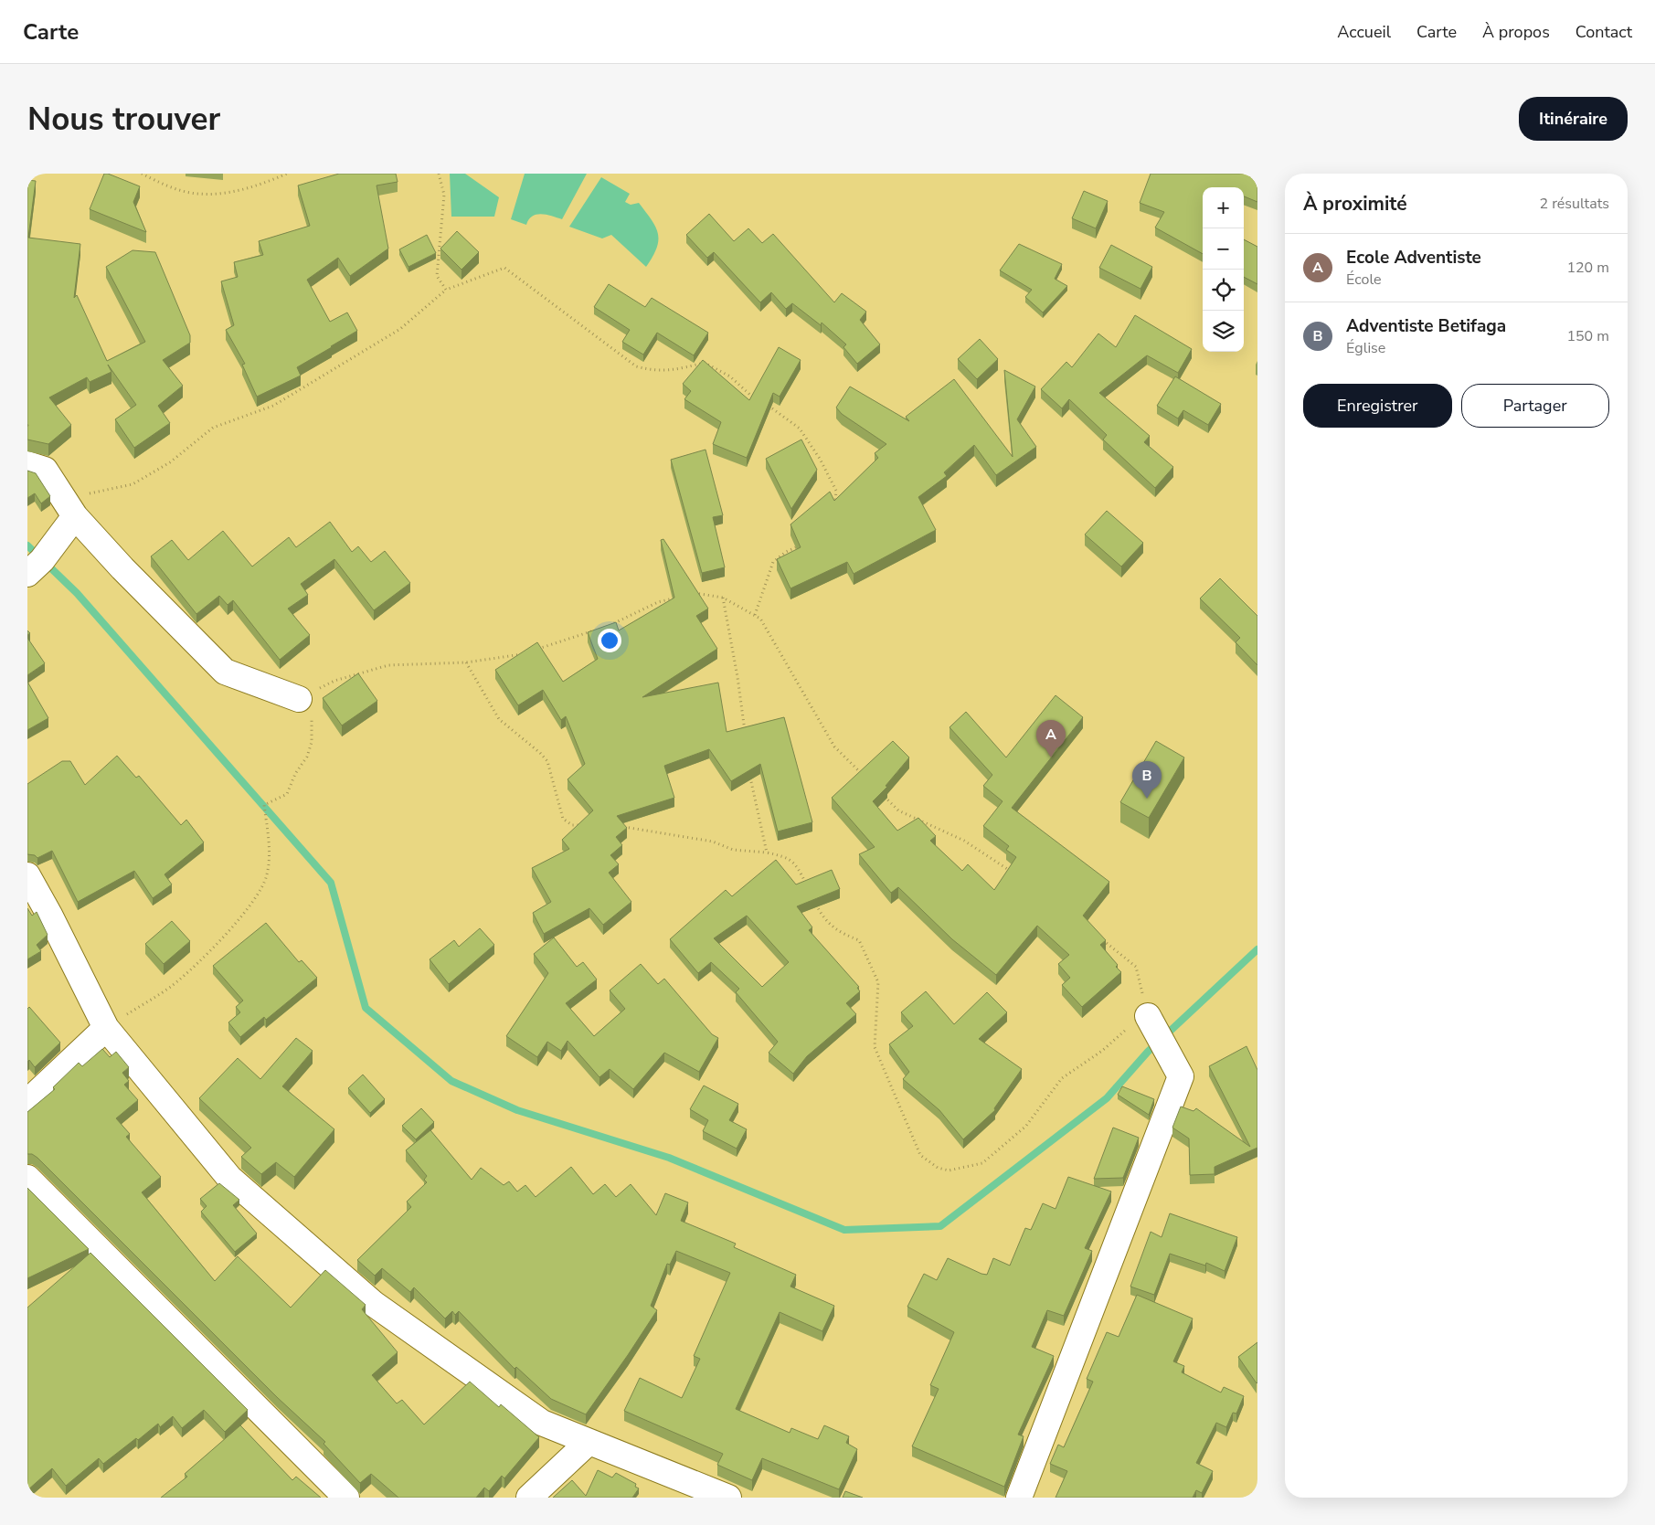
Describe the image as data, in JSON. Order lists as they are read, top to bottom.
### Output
{
  "page": {
    "header": "Carte",
    "nav": [
      "Accueil",
      "Carte",
      "À propos",
      "Contact"
    ],
    "buttons": [
      "Itinéraire",
      ["Enregistrer", "Partager"]
    ],
    "title": "Nous trouver",
    "heading": ["À proximité", "2 résultats"],
    "map_buttons": ["+", "−"],
    "list": [
      {
        "mark": "A",
        "name": "Ecole Adventiste",
        "note": "École",
        "value": "120 m"
      },
      {
        "mark": "B",
        "name": "Adventiste Betifaga",
        "note": "Église",
        "value": "150 m"
      }
    ],
    "pins": ["A", "B"]
  }
}
